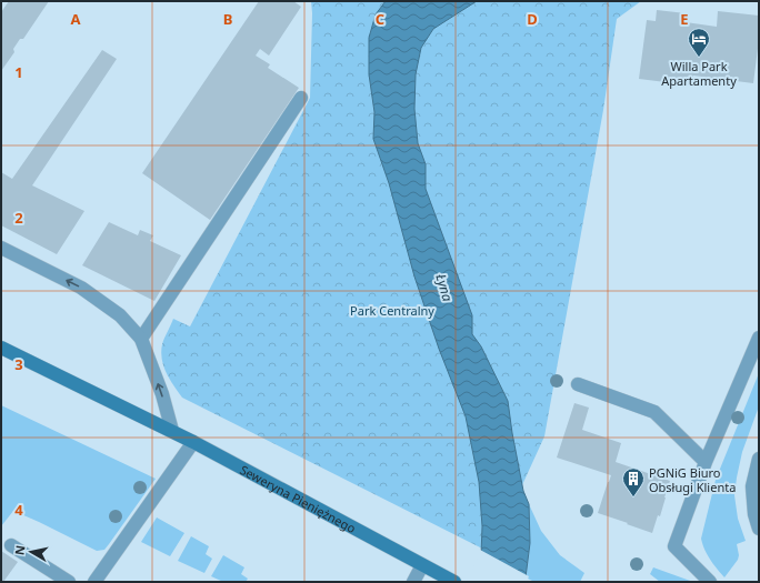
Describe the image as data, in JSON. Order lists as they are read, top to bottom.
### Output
{
  "streets": {
    "street": ["Seweryna Pieniężnego"]
  },
  "water": ["Łyna"],
  "parks": ["Park Centralny"],
  "places": {
    "hotel": ["Willa Park Apartamenty"],
    "building": ["PGNiG Biuro Obsługi Klienta"]
  },
  "north": "left",
  "grid": {
    "columns": [
      "A",
      "B",
      "C",
      "D",
      "E"
    ],
    "rows": [
      "1",
      "2",
      "3",
      "4"
    ]
  }
}
